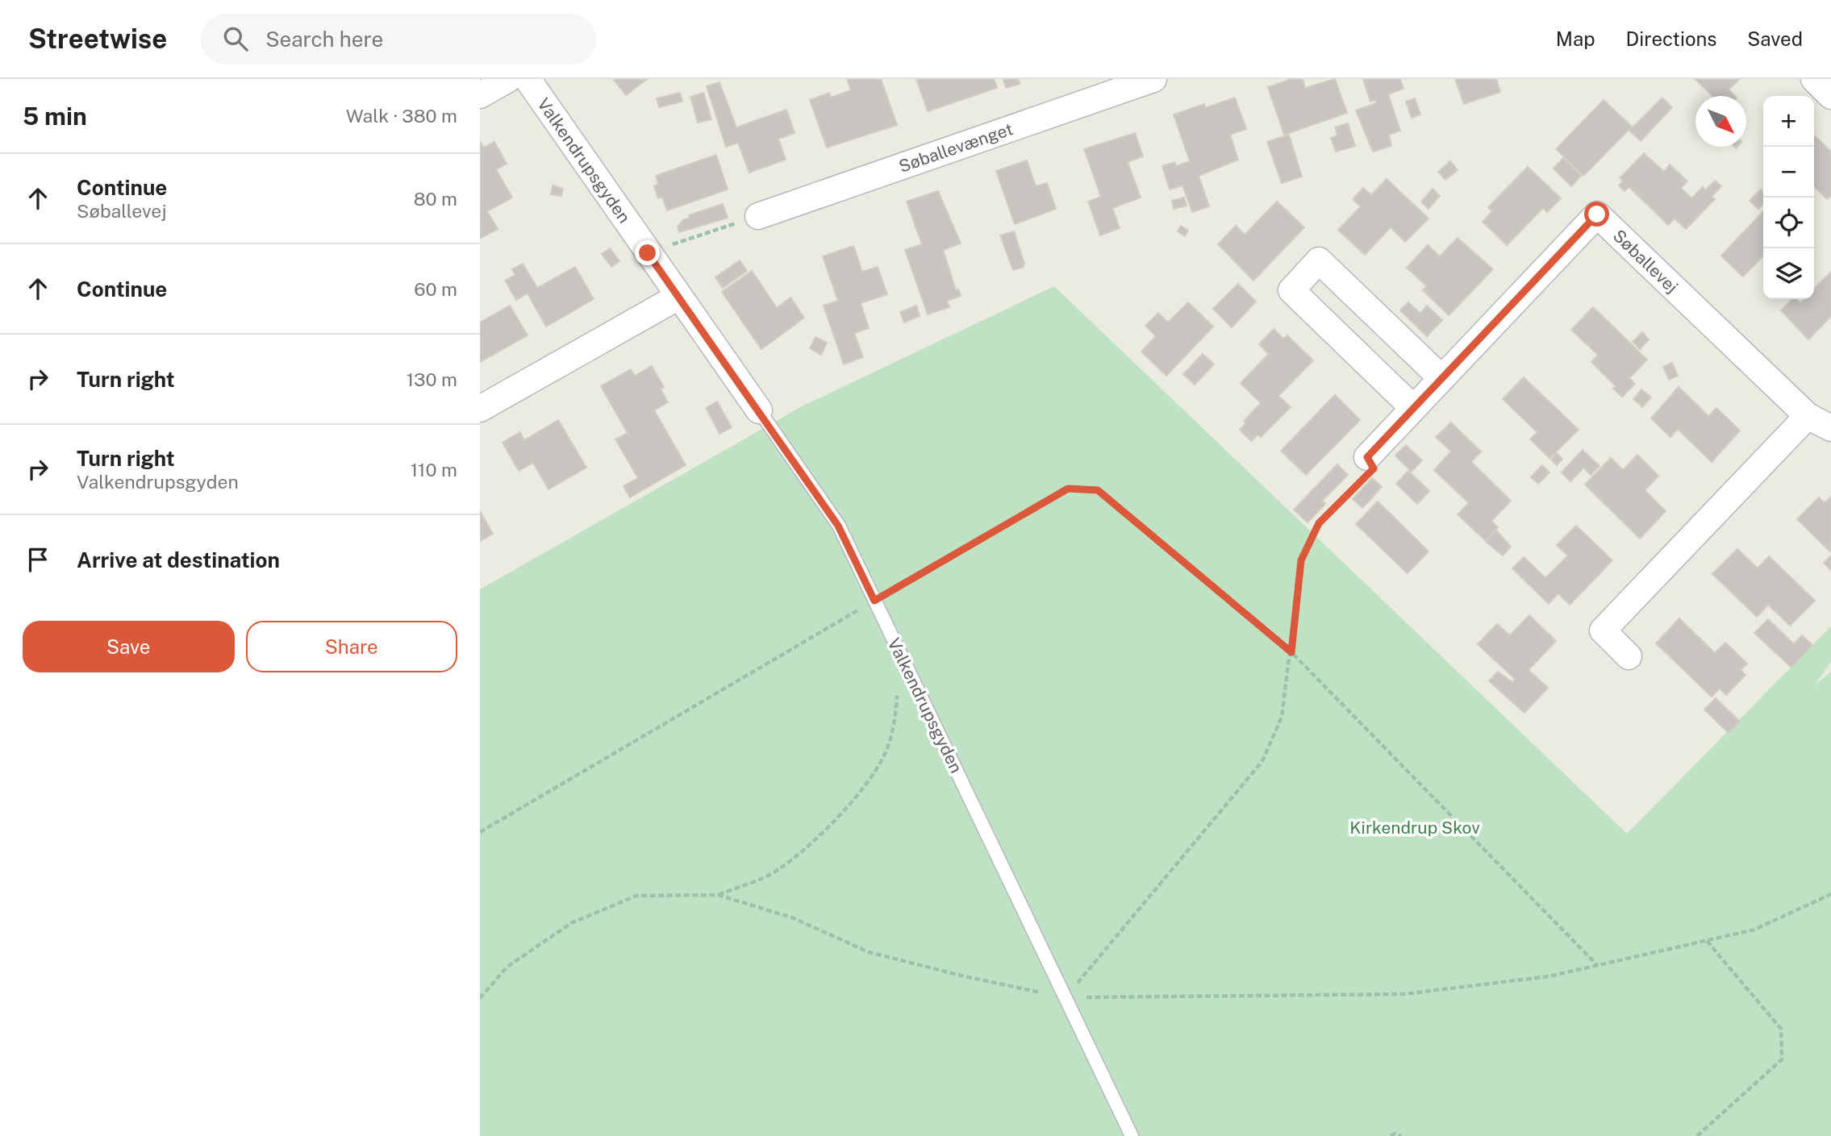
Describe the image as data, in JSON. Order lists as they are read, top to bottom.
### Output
{
  "streets": {
    "street": ["Søballevænget", "Valkendrupsgyden", "Søballevej"]
  },
  "parks": ["Kirkendrup Skov"],
  "north": "bottom right",
  "page": {
    "header": "Streetwise",
    "search": "Search here",
    "nav": ["Map", "Directions", "Saved"],
    "heading": ["5 min", "Walk · 380 m"],
    "map_buttons": ["+", "−"],
    "list": [
      ["Continue", "Søballevej", "80 m"],
      ["Continue", "60 m"],
      ["Turn right", "130 m"],
      ["Turn right", "Valkendrupsgyden", "110 m"],
      "Arrive at destination"
    ],
    "buttons": ["Save", "Share"]
  }
}
